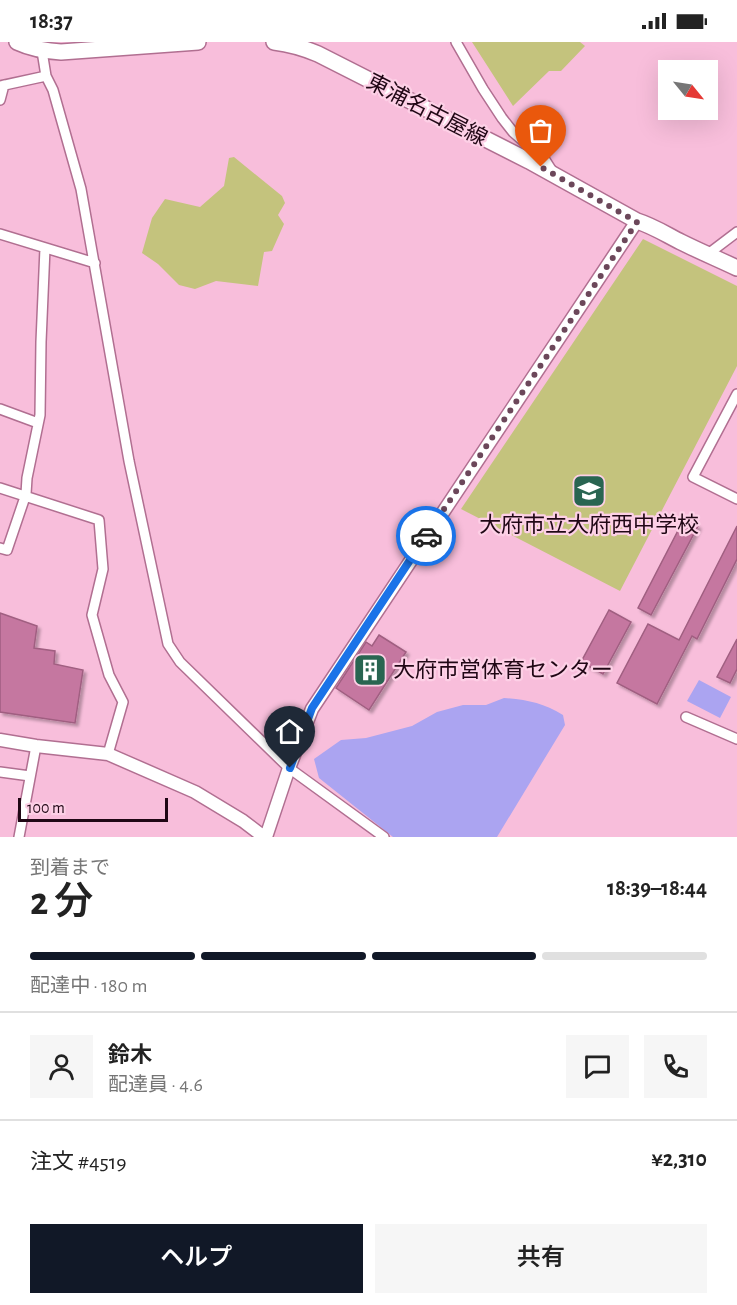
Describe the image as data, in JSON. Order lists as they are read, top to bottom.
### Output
{
  "streets": {
    "main road": ["東浦名古屋線"]
  },
  "places": {
    "school or university": ["大府市立大府西中学校"],
    "building": ["大府市営体育センター"]
  },
  "scale_bar": "100 m",
  "north": "bottom right",
  "page": {
    "status": "18:37",
    "scale": "100 m",
    "heading": ["2 分", "到着まで", "18:39–18:44"],
    "panel": [
      "鈴木",
      "配達員 · 4.6",
      "注文 #4519",
      "¥2,310"
    ],
    "bar": "配達中 · 180 m",
    "buttons": ["ヘルプ", "共有"]
  }
}
